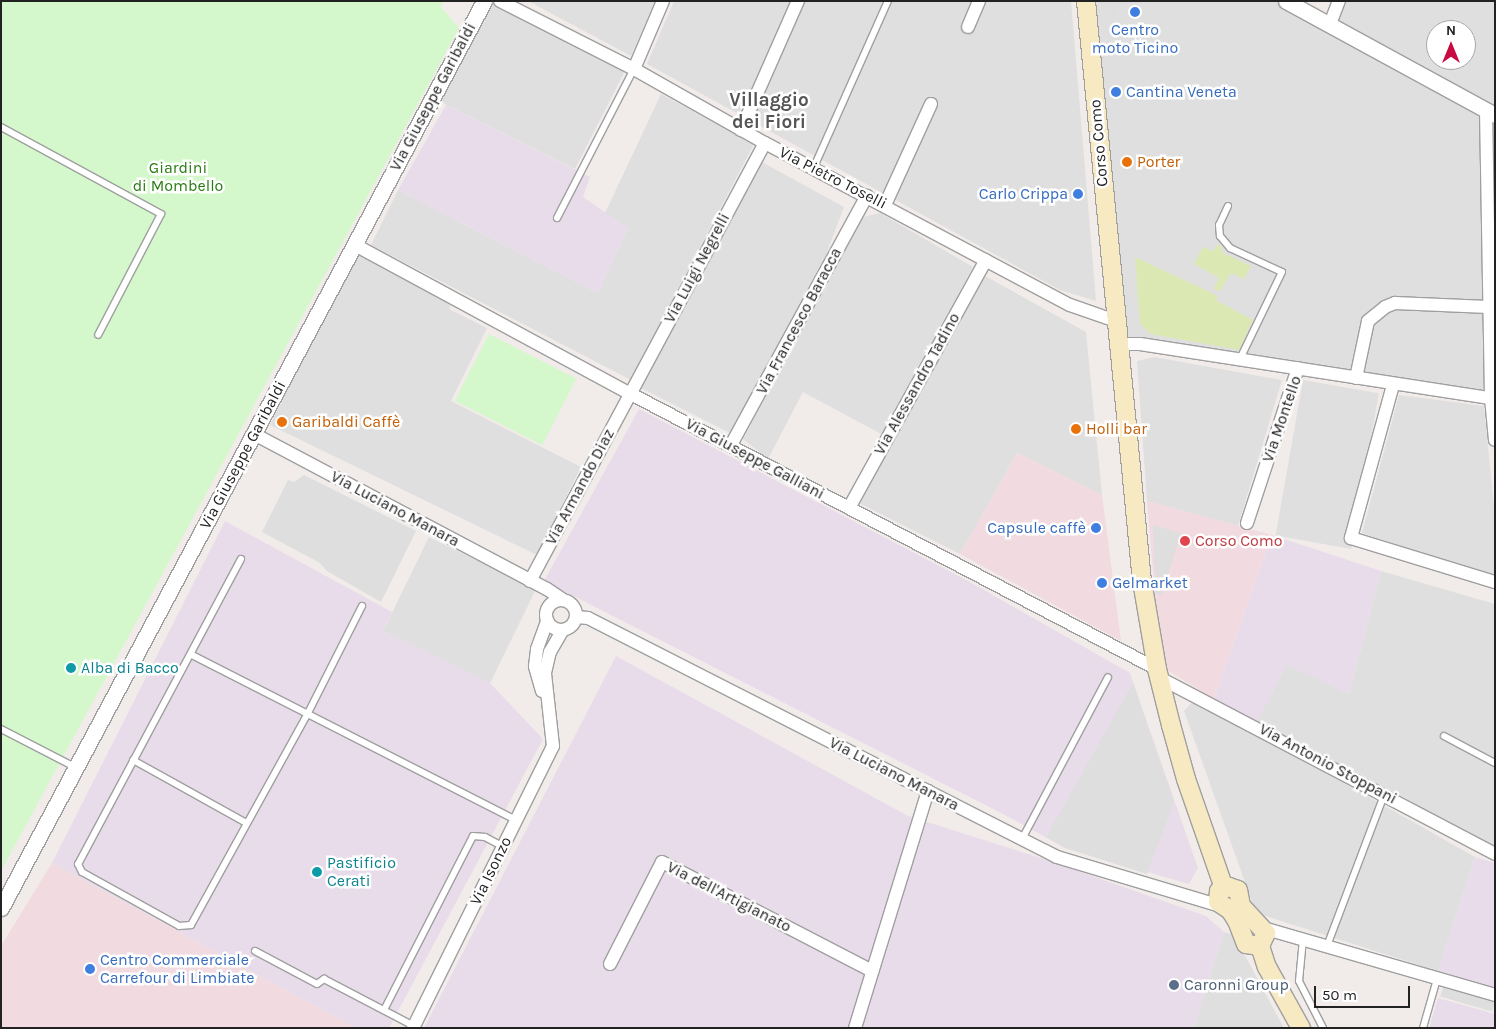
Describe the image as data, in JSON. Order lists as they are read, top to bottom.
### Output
{
  "streets": {
    "main road": ["Corso Como"],
    "street": [
      "Via Giuseppe Garibaldi",
      "Via Pietro Toselli",
      "Via Luigi Negrelli",
      "Via Francesco Baracca",
      "Via Alessandro Tadino",
      "Via Montello",
      "Via Giuseppe Galliani",
      "Via Armando Diaz",
      "Via Luciano Manara",
      "Via Antonio Stoppani",
      "Via Isonzo",
      "Via dell'Artigianato"
    ]
  },
  "crossings": [
    ["Via Giuseppe Garibaldi", "Via Giuseppe Galliani"],
    ["Via Giuseppe Garibaldi", "Via Luciano Manara"],
    ["Corso Como", "Via Pietro Toselli"],
    ["Corso Como", "Via Giuseppe Galliani"],
    ["Corso Como", "Via Antonio Stoppani"],
    ["Via Pietro Toselli", "Via Luigi Negrelli"],
    ["Via Pietro Toselli", "Via Francesco Baracca"],
    ["Via Pietro Toselli", "Via Alessandro Tadino"],
    ["Via Luigi Negrelli", "Via Giuseppe Galliani"],
    ["Via Luigi Negrelli", "Via Armando Diaz"],
    ["Via Francesco Baracca", "Via Giuseppe Galliani"],
    ["Via Alessandro Tadino", "Via Giuseppe Galliani"],
    ["Via Giuseppe Galliani", "Via Armando Diaz"],
    ["Via Giuseppe Galliani", "Via Antonio Stoppani"],
    ["Via Armando Diaz", "Via Luciano Manara"],
    ["Via Luciano Manara", "Via Isonzo"]
  ],
  "districts": ["Villaggio dei Fiori"],
  "parks": ["Giardini di Mombello"],
  "places": [
    "Centro moto Ticino",
    "Cantina Veneta",
    "Porter",
    "Carlo Crippa",
    "Garibaldi Caffè",
    "Holli bar",
    "Capsule caffè",
    "Corso Como",
    "Gelmarket",
    "Alba di Bacco",
    "Pastificio Cerati",
    "Centro Commerciale Carrefour di Limbiate",
    "Caronni Group"
  ],
  "scale_bar": "50 m",
  "north": "top"
}
